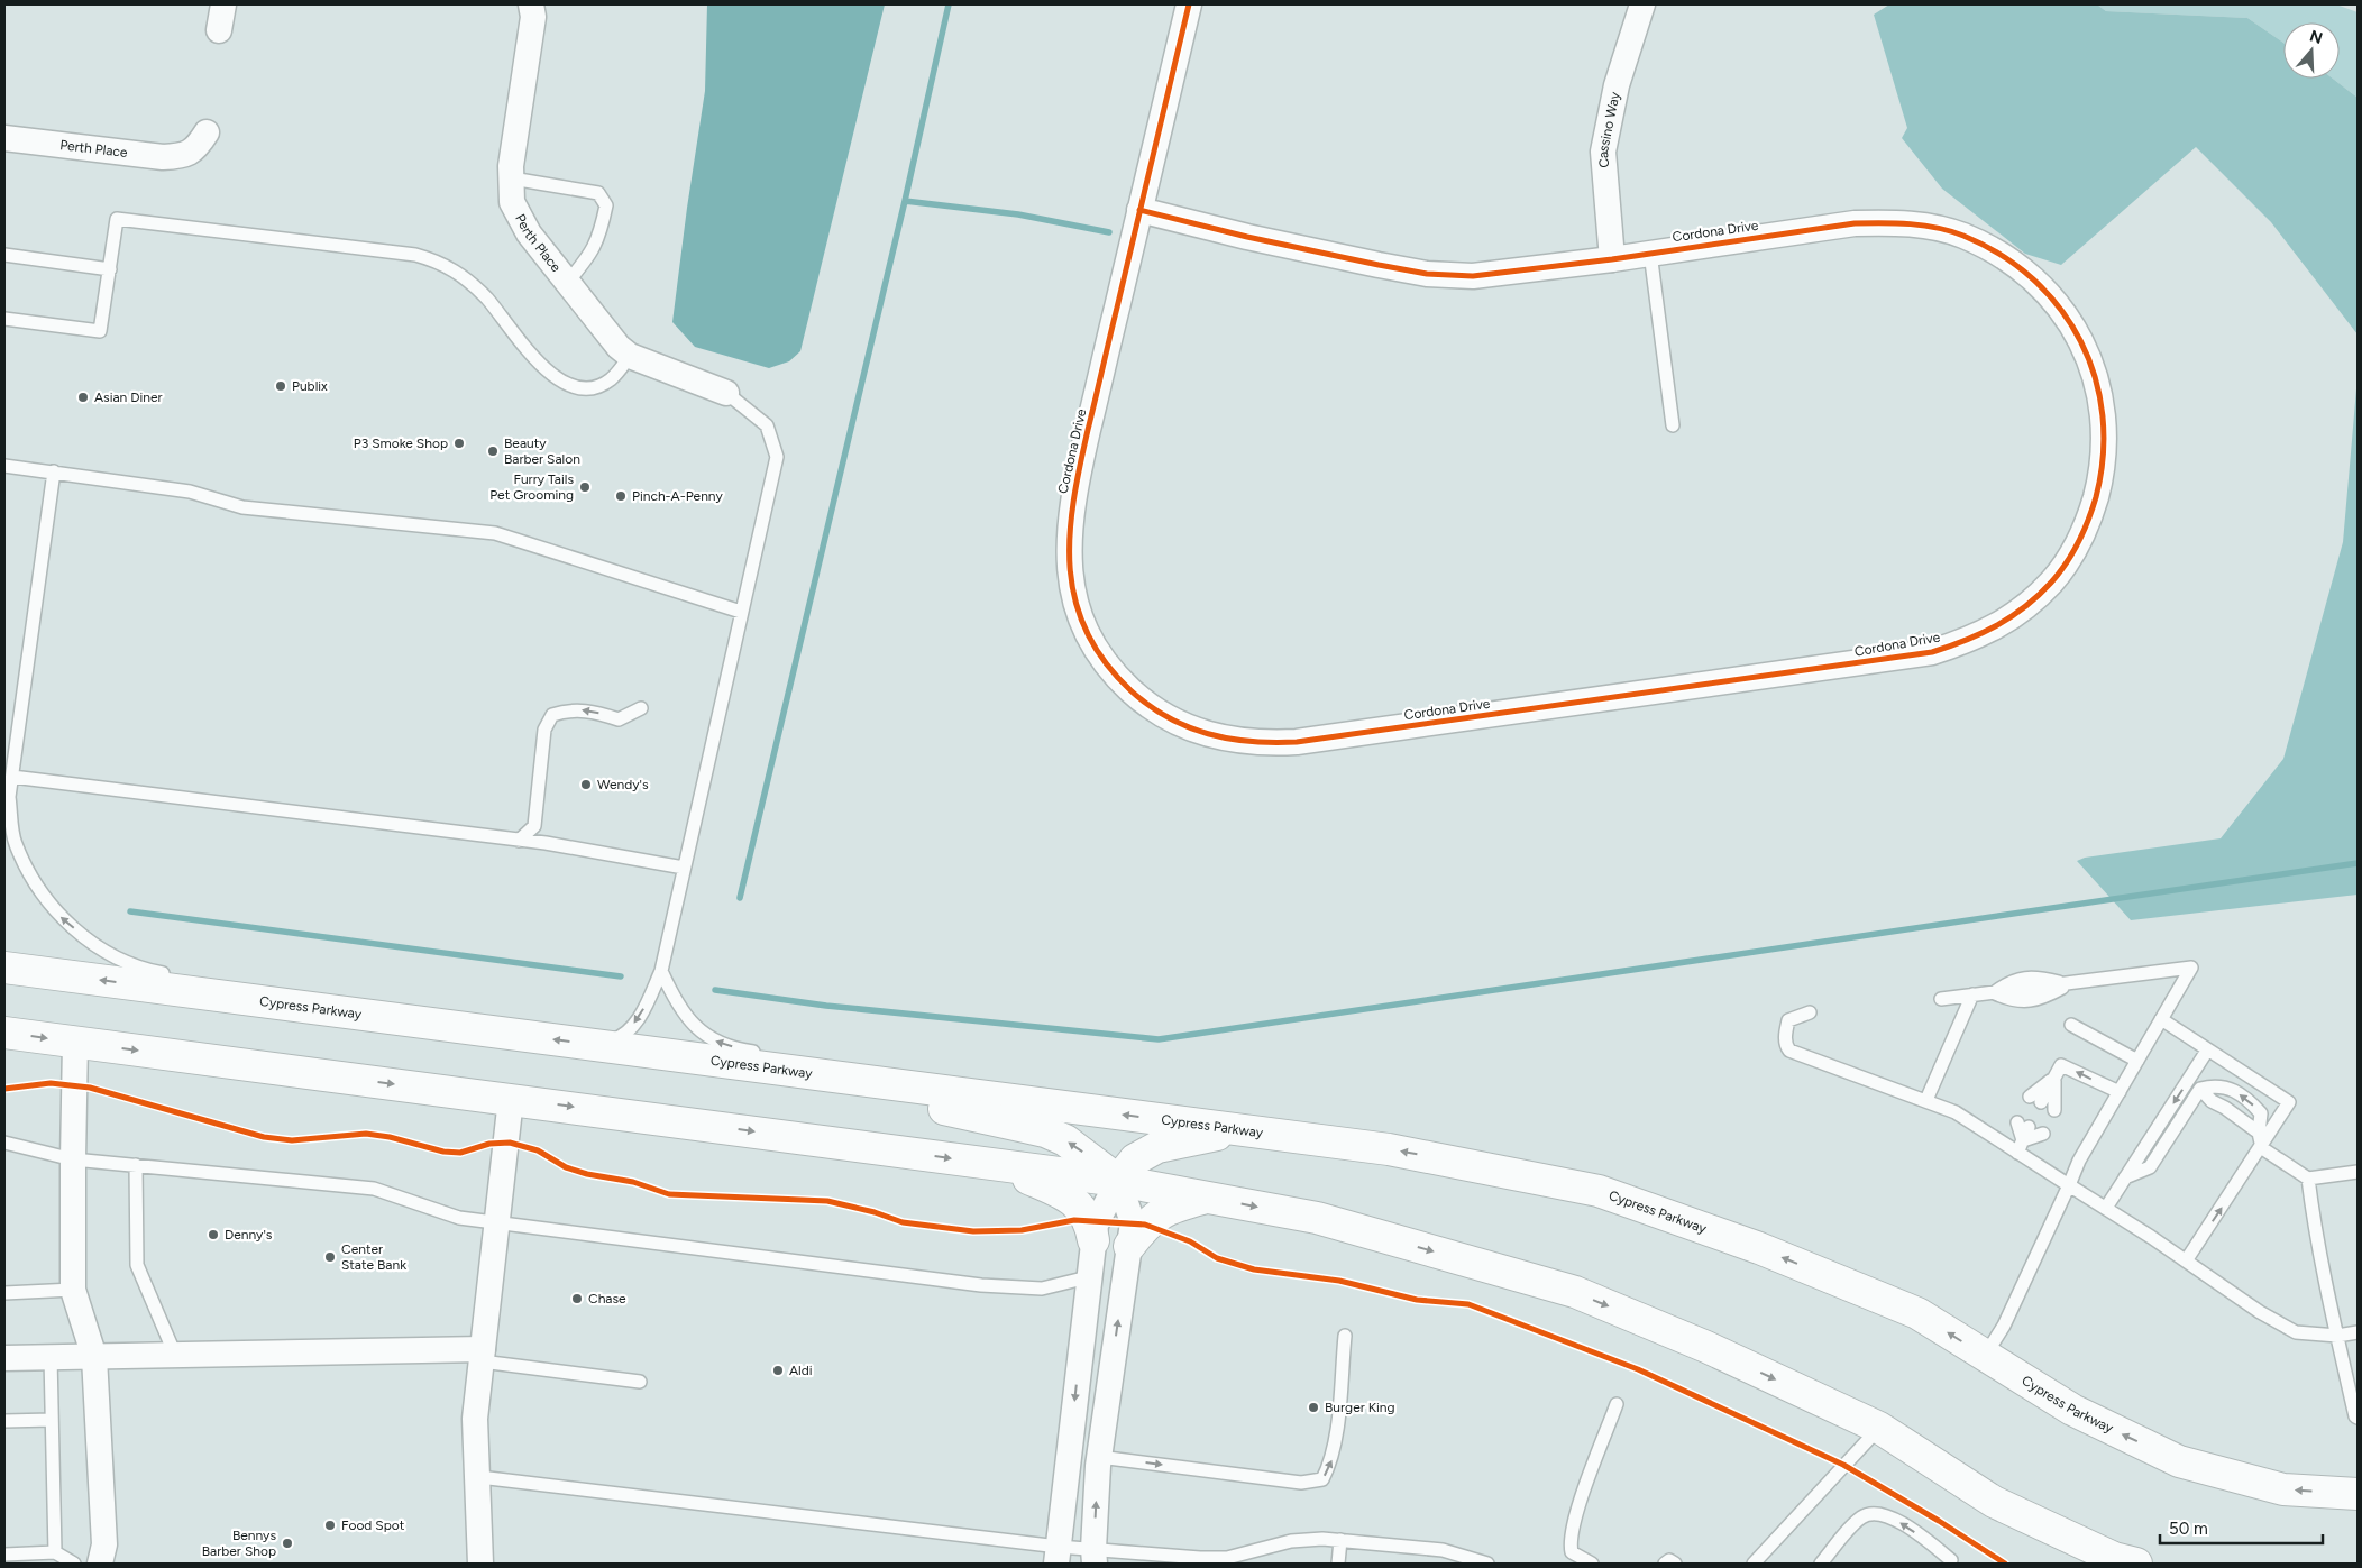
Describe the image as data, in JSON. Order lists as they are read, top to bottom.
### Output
{
  "streets": {
    "main road": ["Cypress Parkway"],
    "street": ["Cassino Way", "Perth Place", "Cordona Drive"]
  },
  "crossings": [
    ["Cassino Way", "Cordona Drive"]
  ],
  "places": [
    "Publix",
    "Asian Diner",
    "P3 Smoke Shop",
    "Beauty Barber Salon",
    "Furry Tails Pet Grooming",
    "Pinch-A-Penny",
    "Wendy's",
    "Denny's",
    "Center State Bank",
    "Chase",
    "Aldi",
    "Burger King",
    "Food Spot",
    "Bennys Barber Shop"
  ],
  "scale_bar": "50 m",
  "north": "top"
}
